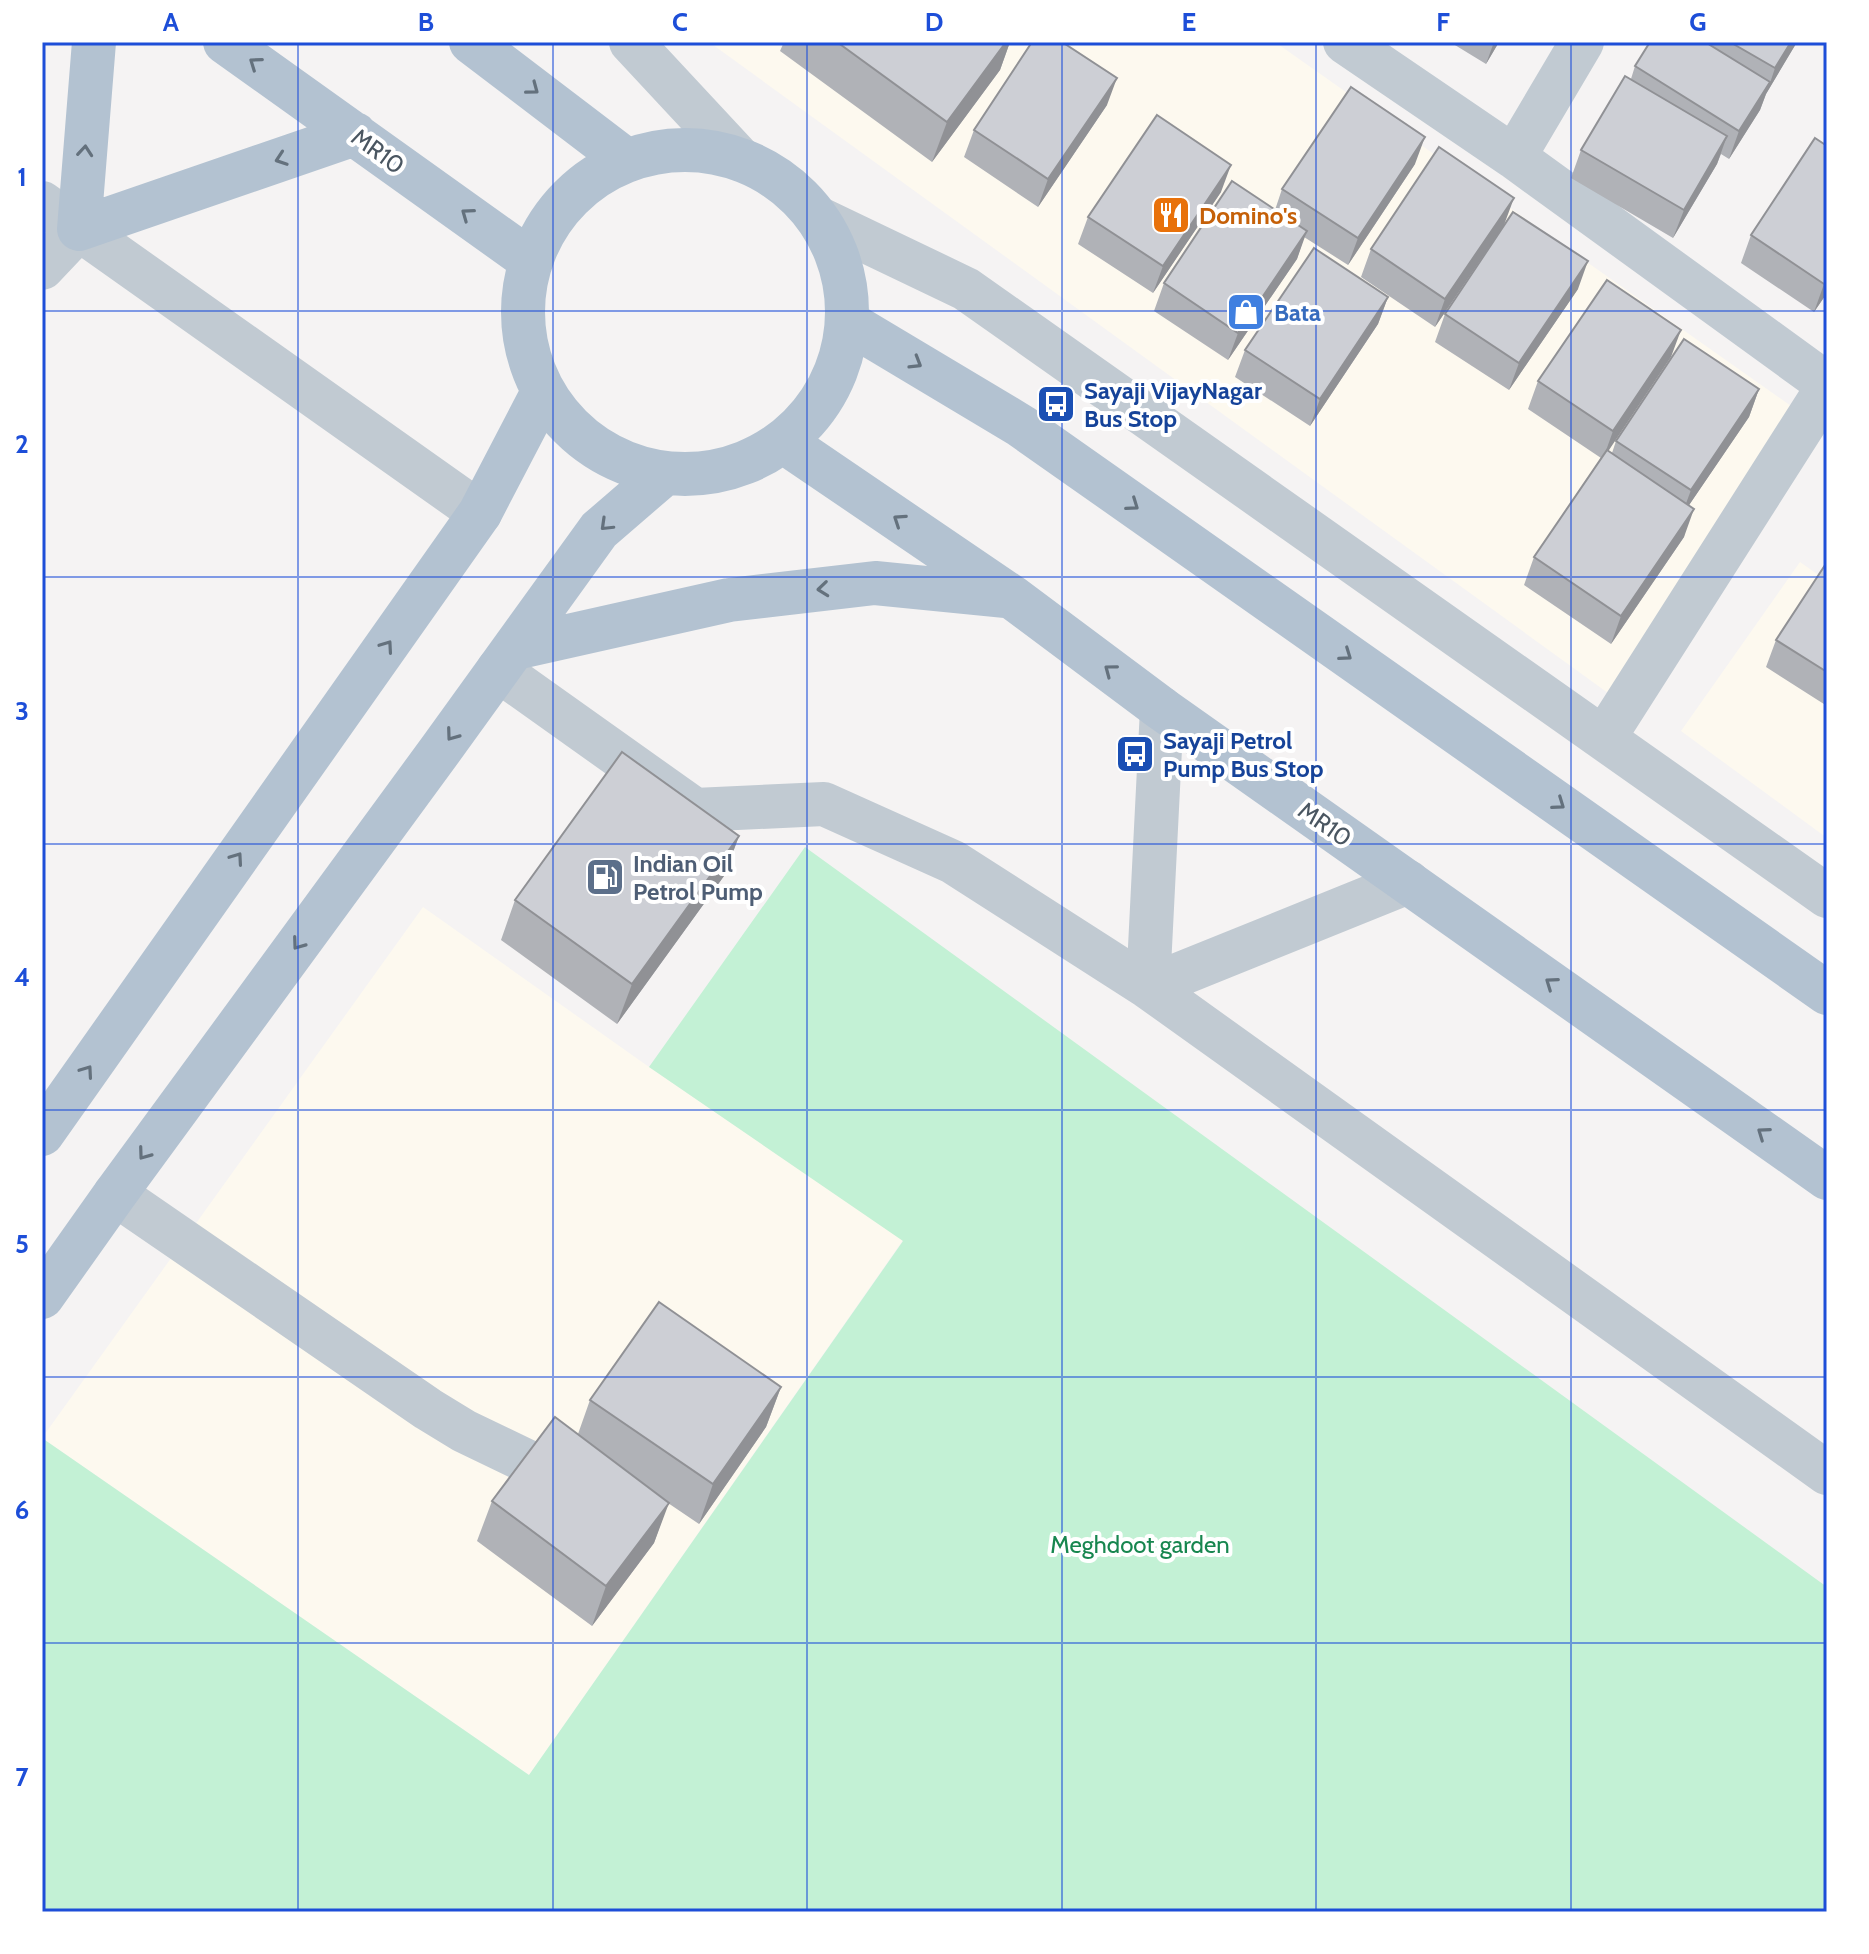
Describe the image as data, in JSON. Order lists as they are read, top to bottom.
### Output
{
  "streets": {
    "main road": ["MR10"]
  },
  "parks": ["Meghdoot garden"],
  "places": {
    "restaurant": ["Domino's"],
    "shop": ["Bata"],
    "bus stop": ["Sayaji VijayNagar Bus Stop", "Sayaji Petrol Pump Bus Stop"],
    "fuel station": ["Indian Oil Petrol Pump"]
  },
  "grid": {
    "columns": [
      "A",
      "B",
      "C",
      "D",
      "E",
      "F",
      "G"
    ],
    "rows": [
      "1",
      "2",
      "3",
      "4",
      "5",
      "6",
      "7"
    ]
  }
}
